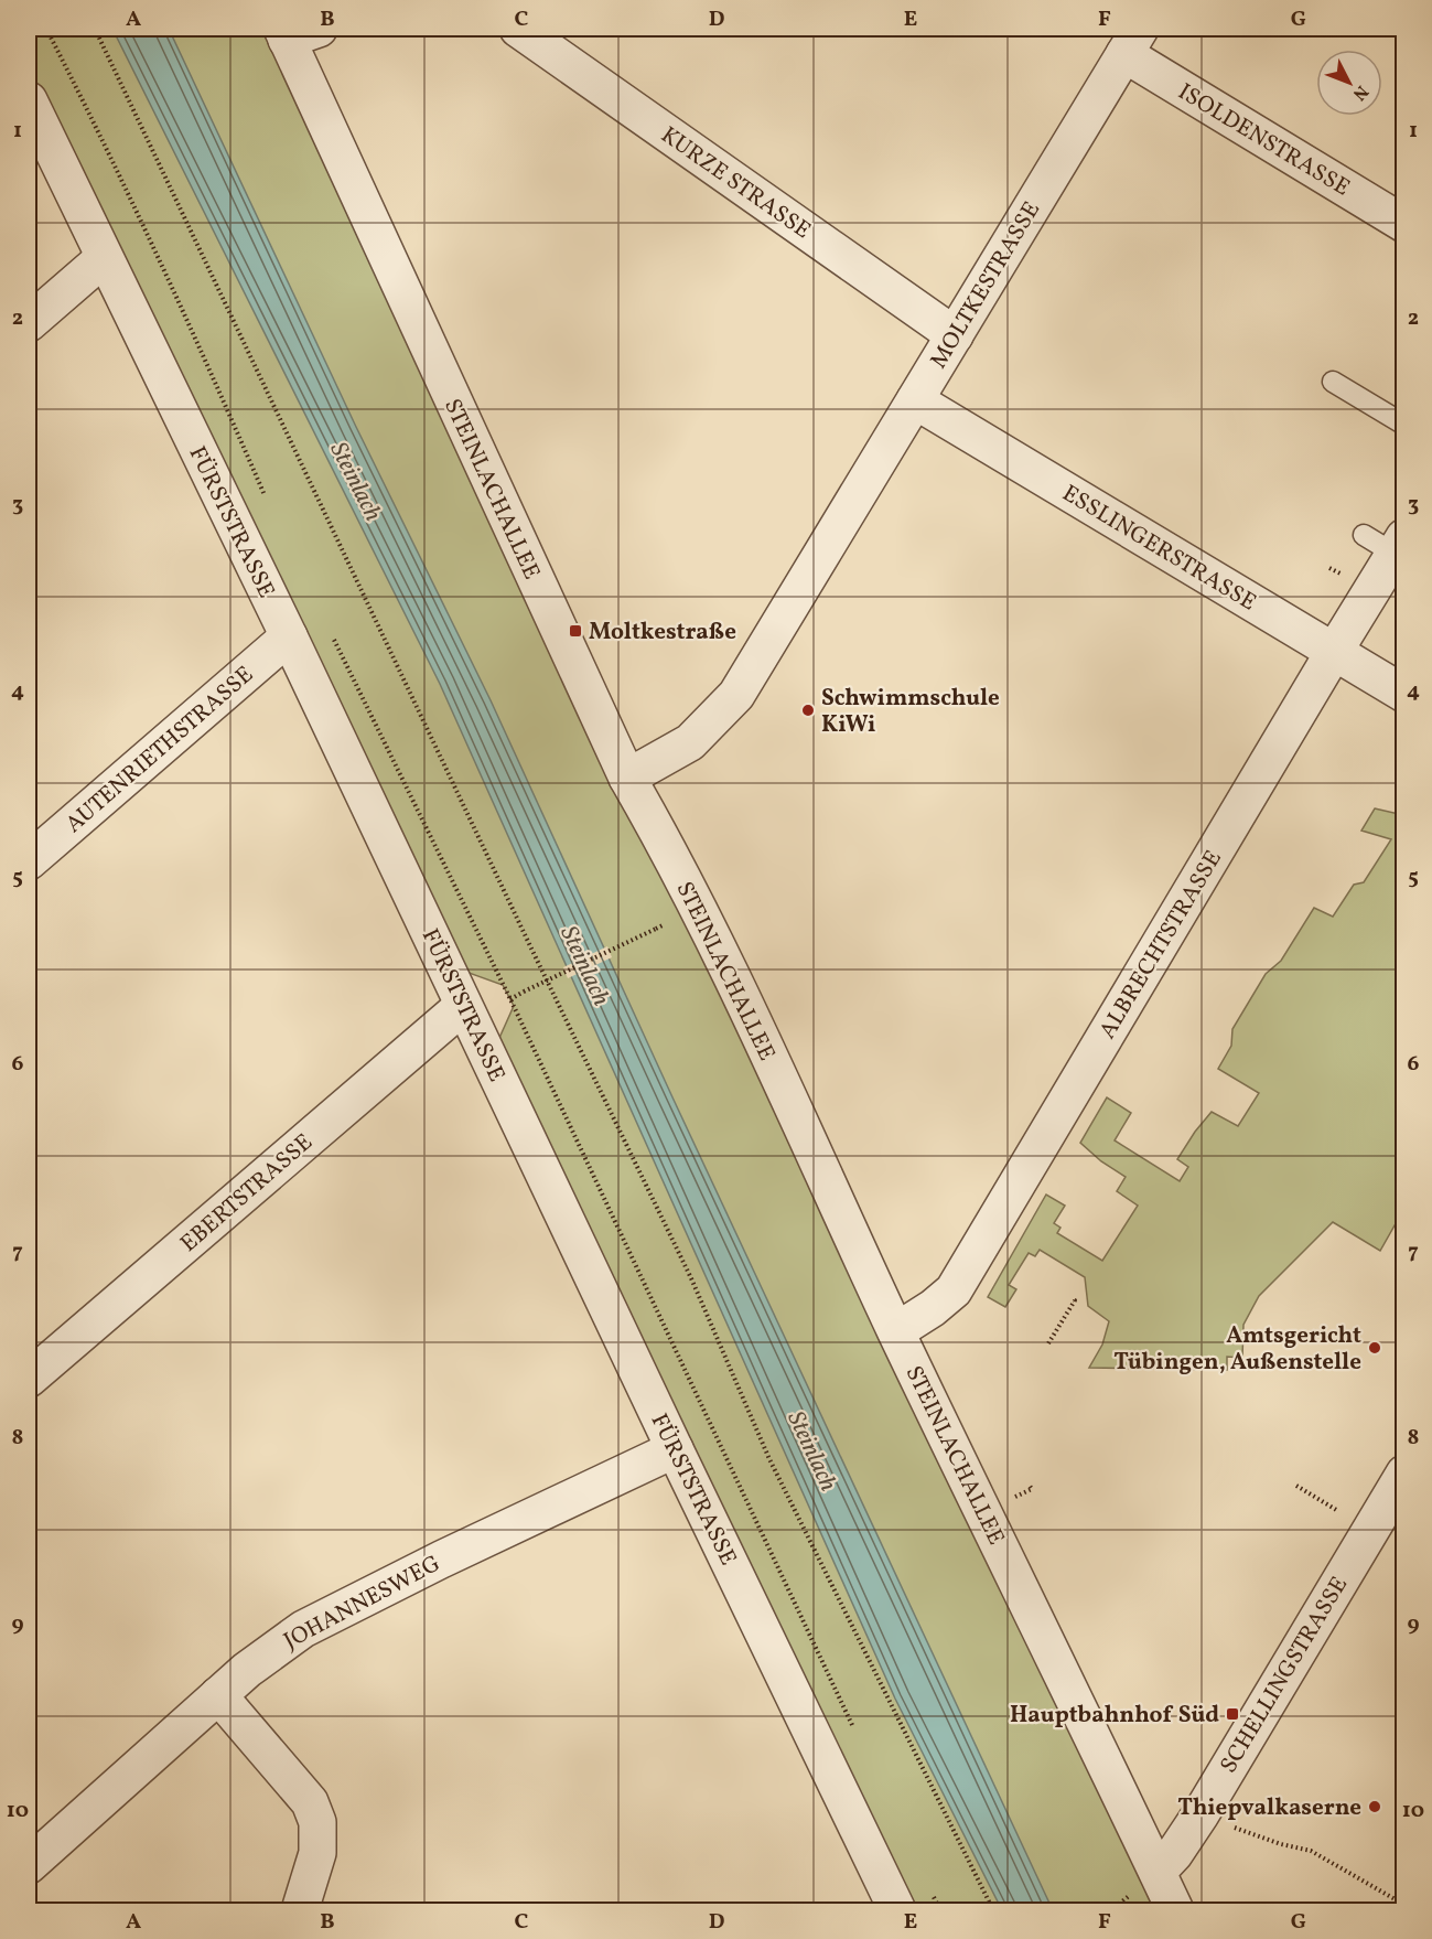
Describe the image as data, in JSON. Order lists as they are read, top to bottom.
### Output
{
  "streets": {
    "street": [
      "ISOLDENSTRASSE",
      "KURZE STRASSE",
      "MOLTKESTRASSE",
      "STEINLACHALLEE",
      "FÜRSTSTRASSE",
      "ESSLINGERSTRASSE",
      "AUTENRIETHSTRASSE",
      "ALBRECHTSTRASSE",
      "EBERTSTRASSE",
      "JOHANNESWEG",
      "SCHELLINGSTRASSE"
    ]
  },
  "crossings": [
    ["ISOLDENSTRASSE", "MOLTKESTRASSE"],
    ["KURZE STRASSE", "MOLTKESTRASSE"],
    ["MOLTKESTRASSE", "STEINLACHALLEE"],
    ["MOLTKESTRASSE", "ESSLINGERSTRASSE"],
    ["STEINLACHALLEE", "ALBRECHTSTRASSE"],
    ["STEINLACHALLEE", "SCHELLINGSTRASSE"],
    ["FÜRSTSTRASSE", "AUTENRIETHSTRASSE"],
    ["FÜRSTSTRASSE", "EBERTSTRASSE"],
    ["FÜRSTSTRASSE", "JOHANNESWEG"],
    ["ESSLINGERSTRASSE", "ALBRECHTSTRASSE"]
  ],
  "water": ["Steinlach"],
  "places": {
    "transit": ["Moltkestraße", "Hauptbahnhof Süd"],
    "other": ["Schwimmschule KiWi", "Amtsgericht Tübingen, Außenstelle", "Thiepvalkaserne"]
  },
  "north": "bottom right",
  "grid": {
    "columns": [
      "A",
      "B",
      "C",
      "D",
      "E",
      "F",
      "G"
    ],
    "rows": [
      "1",
      "2",
      "3",
      "4",
      "5",
      "6",
      "7",
      "8",
      "9",
      "10"
    ]
  }
}
